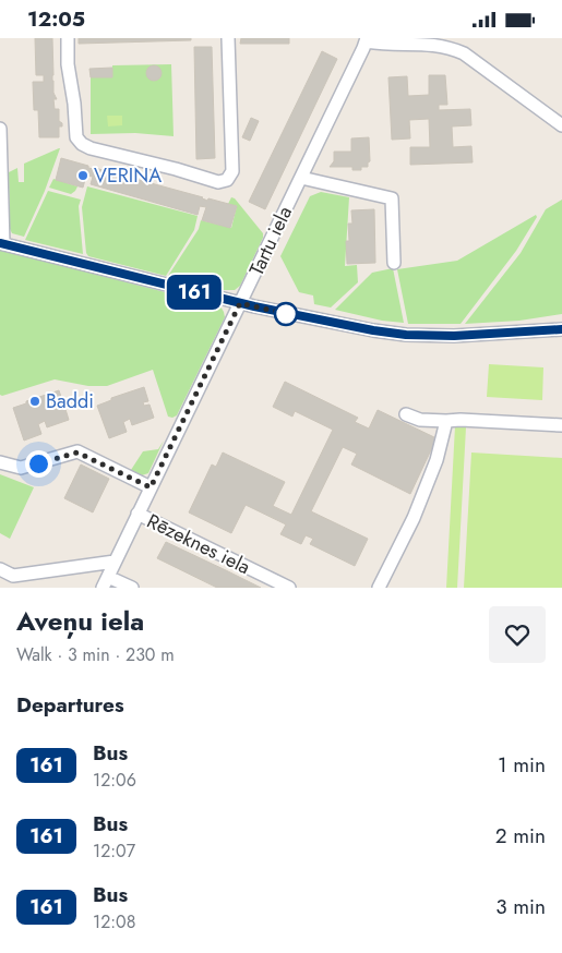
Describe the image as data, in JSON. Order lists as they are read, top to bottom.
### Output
{
  "streets": {
    "street": ["Tartu iela", "Rēzeknes iela"]
  },
  "crossings": [
    ["Tartu iela", "Rēzeknes iela"]
  ],
  "places": ["VERINA", "Baddi"],
  "lines": ["bus line 161"],
  "page": {
    "status": "12:05",
    "on_map": "161",
    "heading": [
      ["Aveņu iela", "Walk · 3 min · 230 m"],
      "Departures"
    ],
    "list": [
      {
        "mark": "161",
        "name": "Bus",
        "note": "12:06",
        "value": "1 min"
      },
      {
        "mark": "161",
        "name": "Bus",
        "note": "12:07",
        "value": "2 min"
      },
      {
        "mark": "161",
        "name": "Bus",
        "note": "12:08",
        "value": "3 min"
      }
    ]
  }
}
